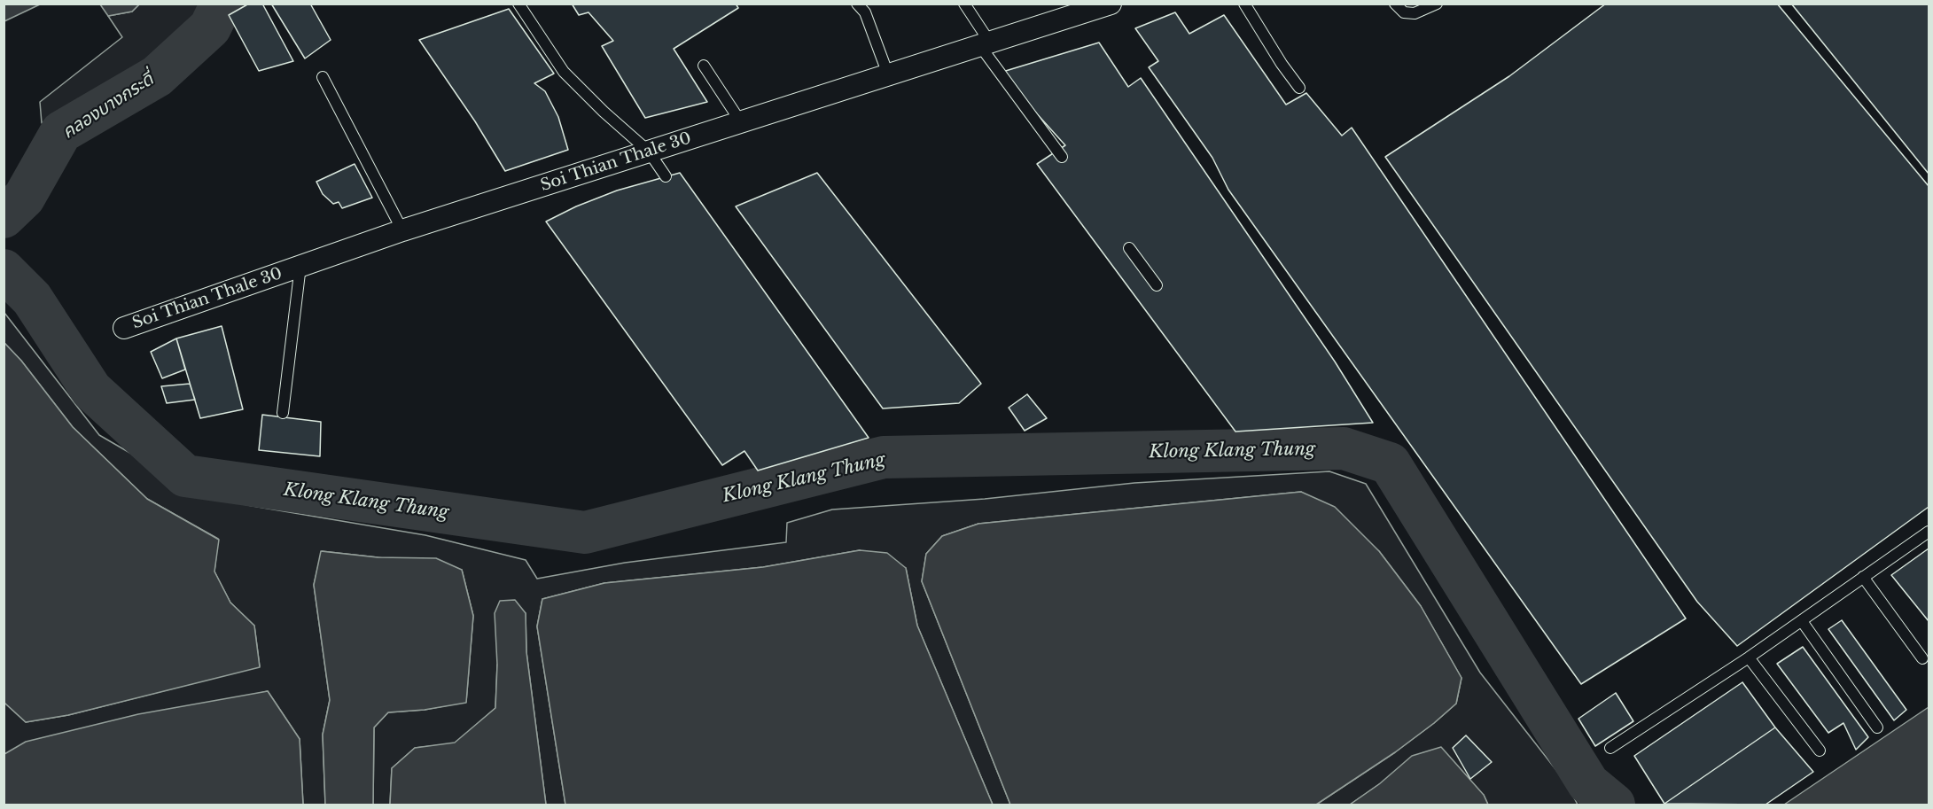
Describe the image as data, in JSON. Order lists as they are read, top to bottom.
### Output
{
  "streets": {
    "street": ["Soi Thian Thale 30"]
  },
  "water": ["คลองบางกระดี่", "Klong Klang Thung"]
}
